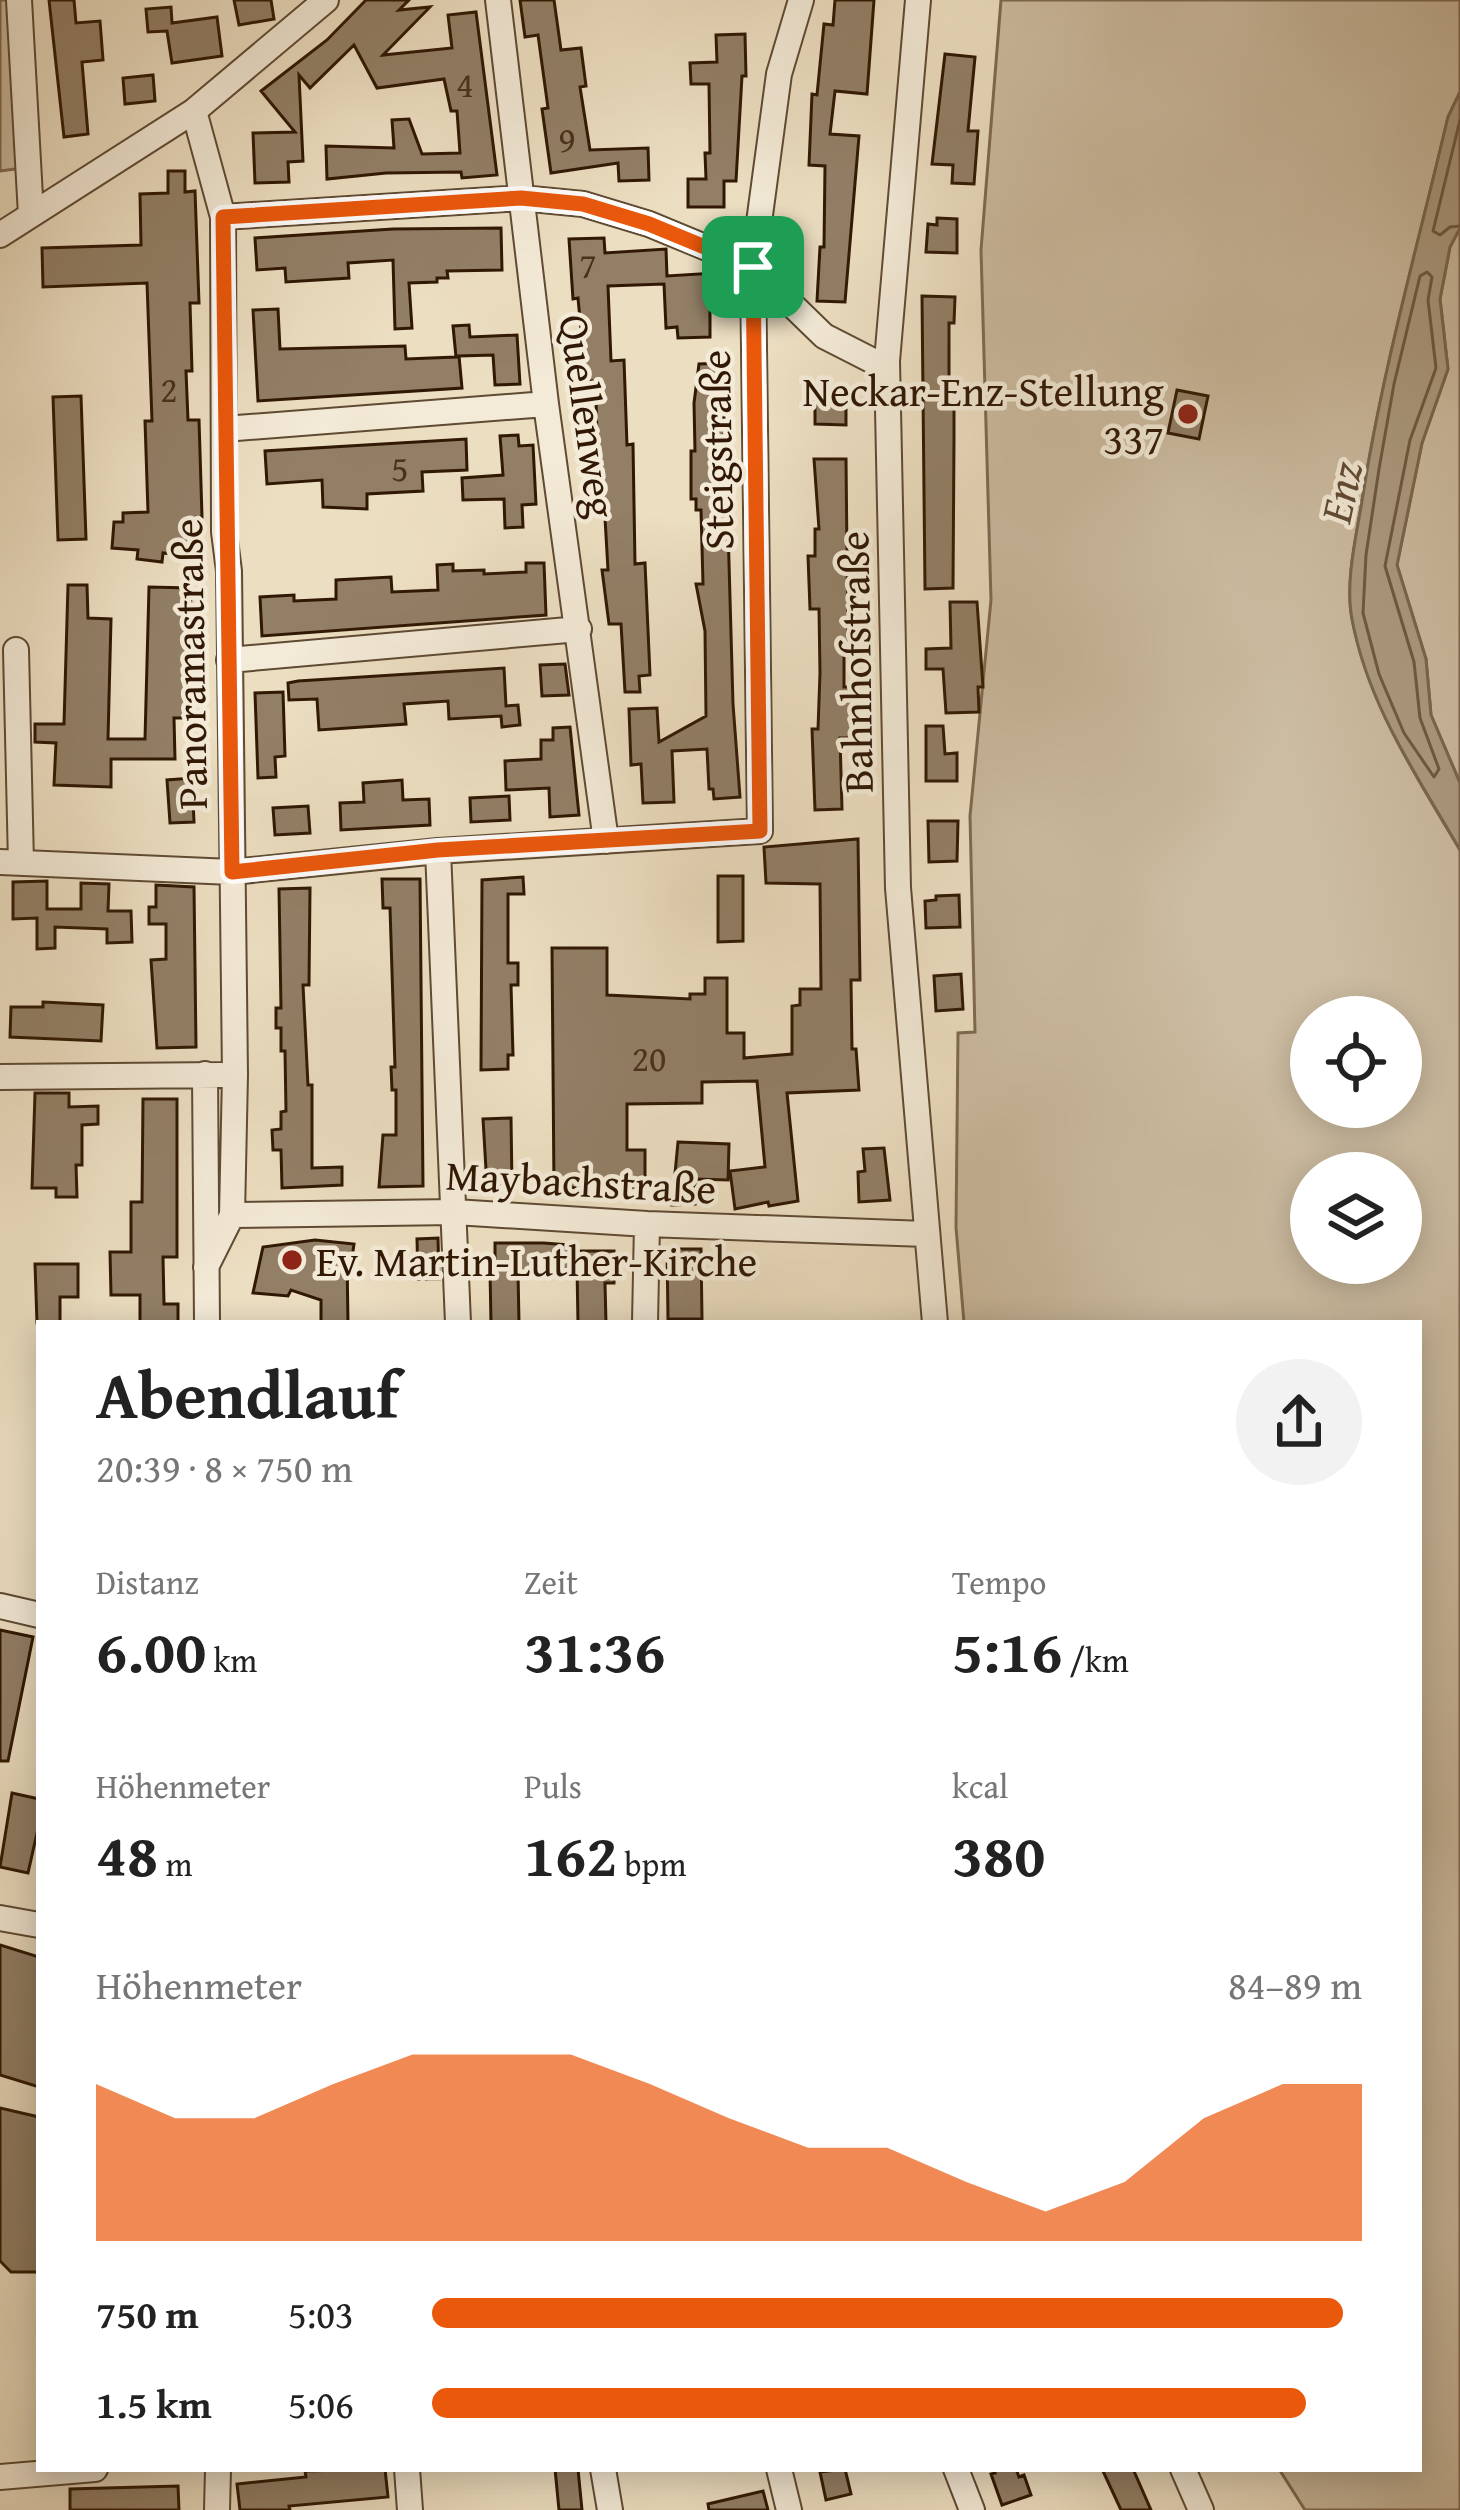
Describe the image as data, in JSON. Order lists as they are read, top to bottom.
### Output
{
  "streets": {
    "street": [
      "Quellenweg",
      "Steigstraße",
      "Bahnhofstraße",
      "Panoramastraße",
      "Maybachstraße"
    ]
  },
  "crossings": [
    ["Quellenweg", "Steigstraße"],
    ["Bahnhofstraße", "Maybachstraße"],
    ["Panoramastraße", "Maybachstraße"]
  ],
  "water": ["Enz"],
  "places": ["Neckar-Enz-Stellung 337", "Ev. Martin-Luther-Kirche"],
  "house_numbers": [
    "4",
    "9",
    "7",
    "2",
    "5",
    "20"
  ],
  "page": {
    "heading": ["Abendlauf", "20:39 · 8 × 750 m"],
    "stats": [
      ["Distanz", "6.00 km"],
      ["Zeit", "31:36"],
      ["Tempo", "5:16 /km"],
      ["Höhenmeter", "48 m"],
      ["Puls", "162 bpm"],
      ["kcal", "380"]
    ],
    "chart": ["Höhenmeter", "84–89 m"],
    "list": [
      {
        "name": "750 m",
        "note": "5:03"
      },
      {
        "name": "1.5 km",
        "note": "5:06"
      }
    ]
  }
}
